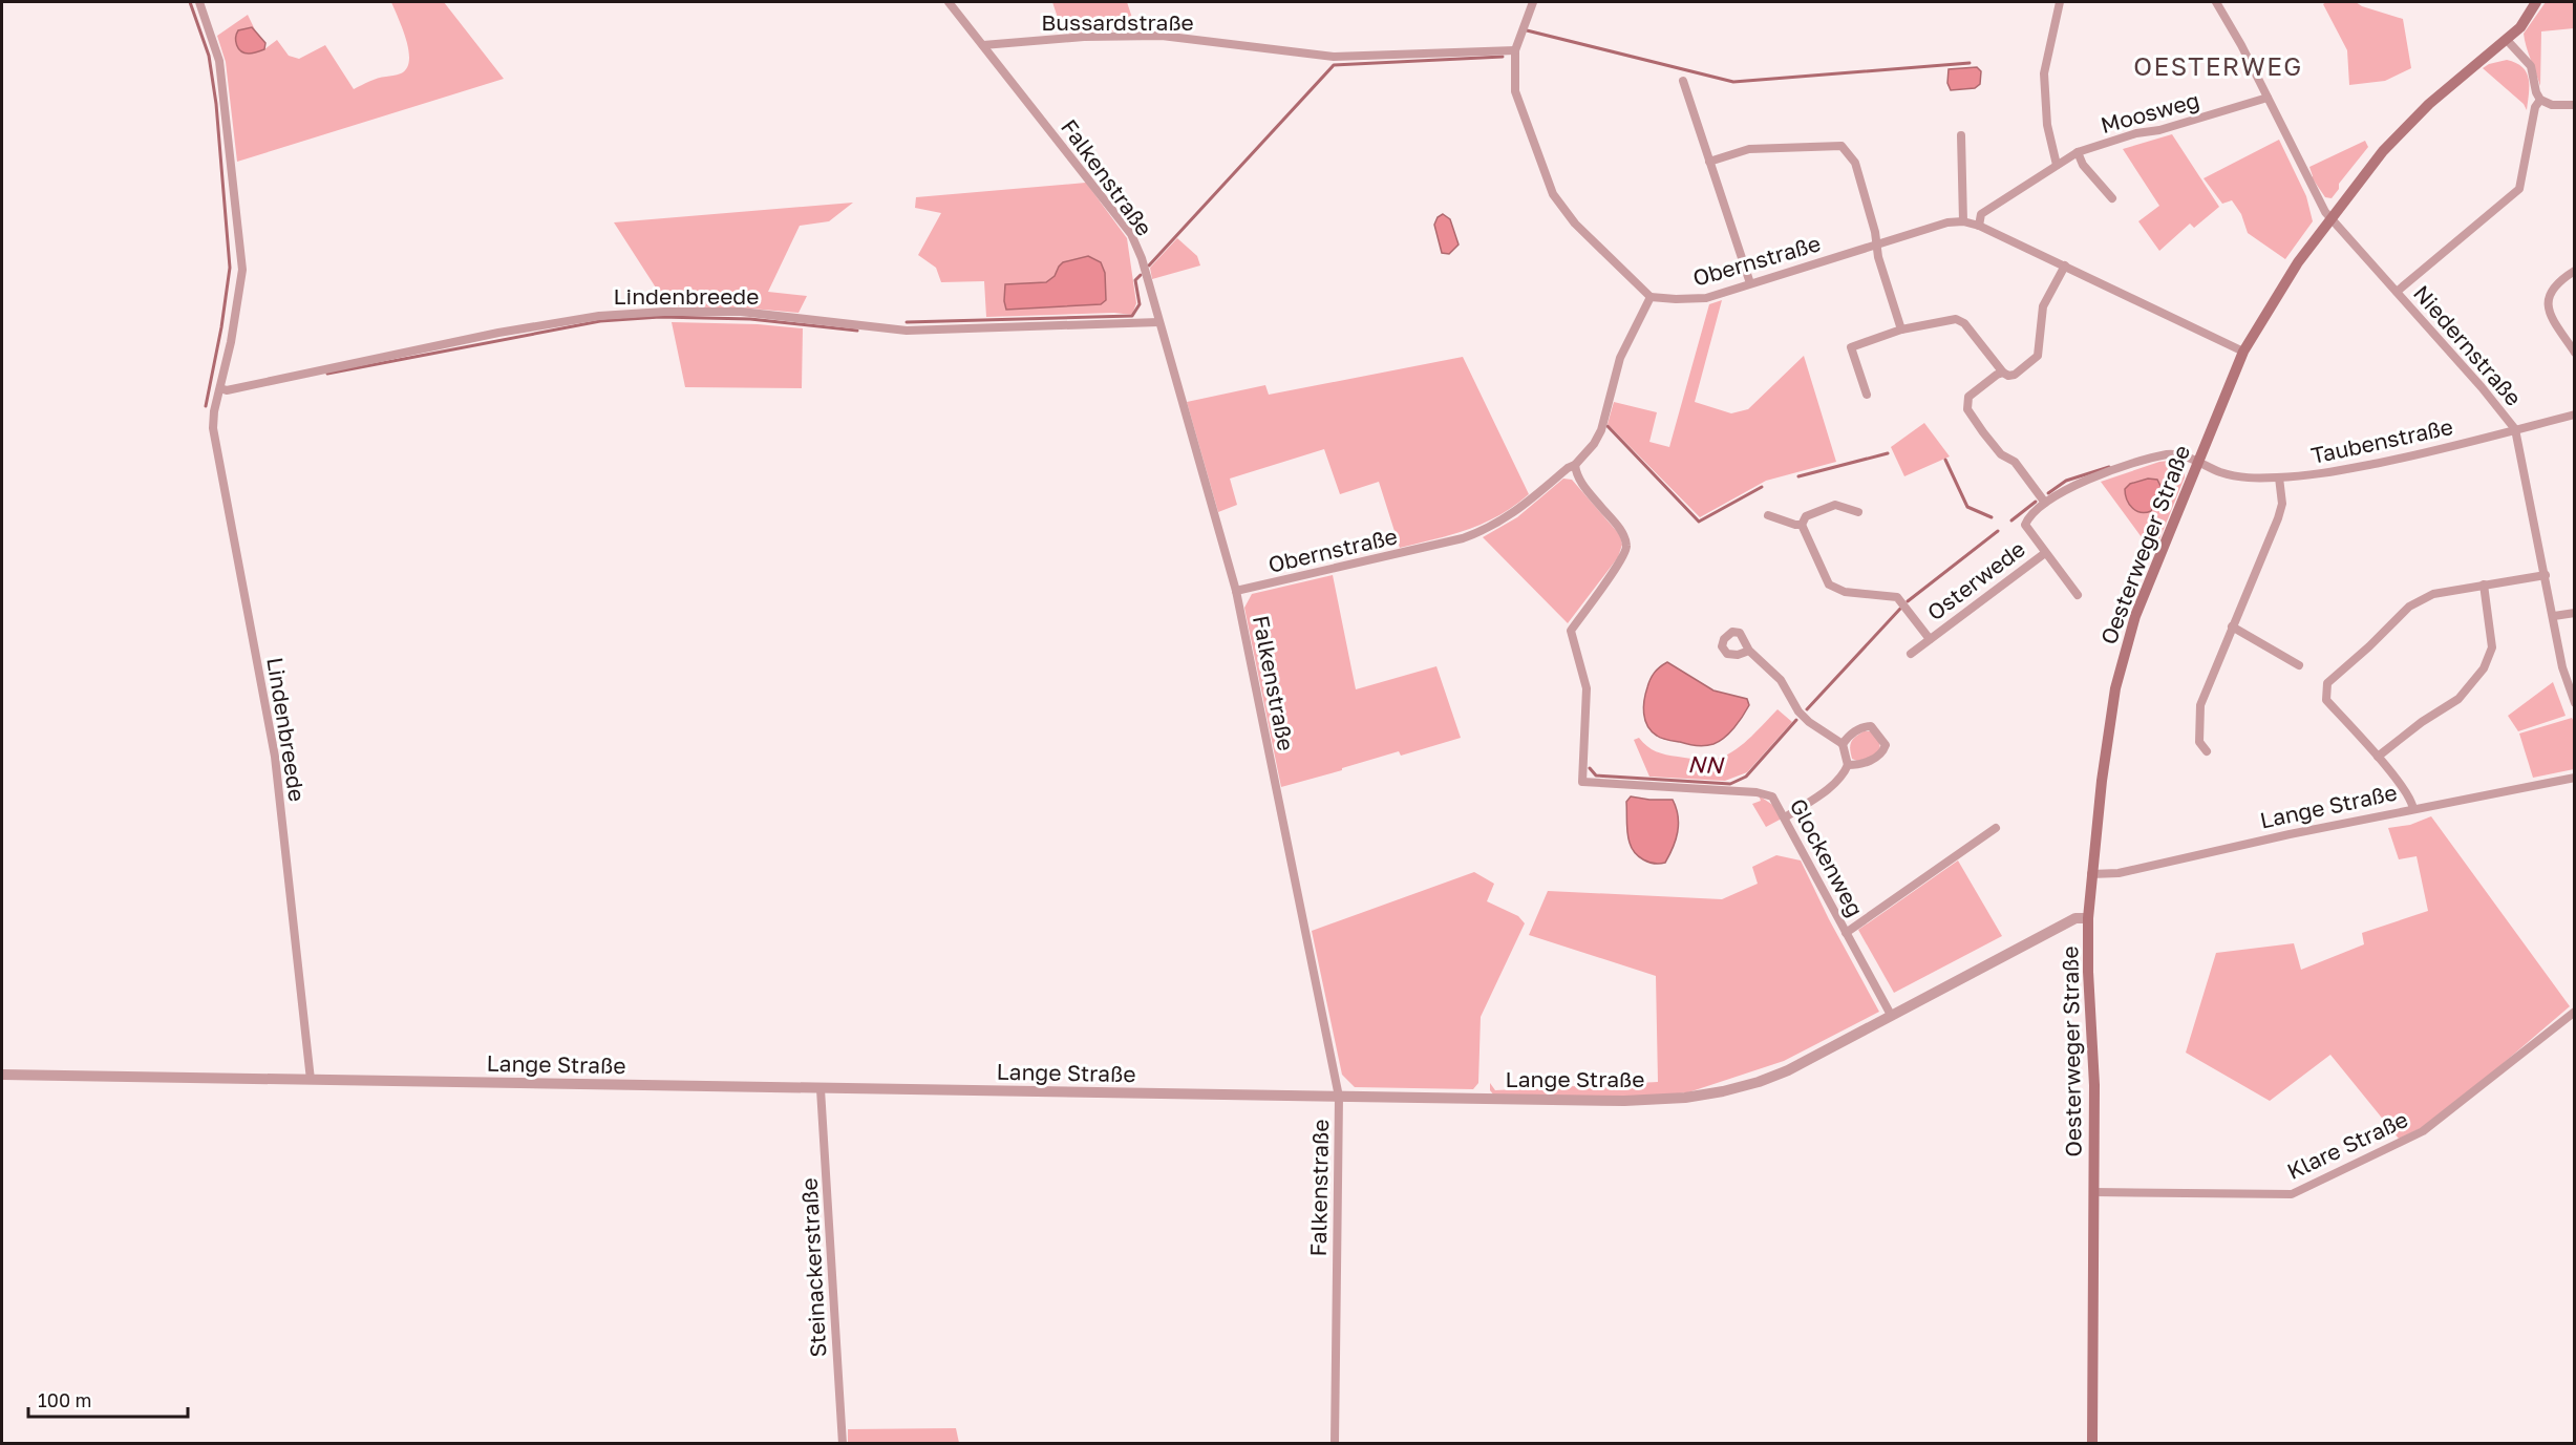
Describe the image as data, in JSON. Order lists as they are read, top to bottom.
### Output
{
  "streets": {
    "main road": ["Oesterweger Straße"],
    "street": [
      "Bussardstraße",
      "Moosweg",
      "Falkenstraße",
      "Obernstraße",
      "Lindenbreede",
      "Niedernstraße",
      "Taubenstraße",
      "Osterwede",
      "Lange Straße",
      "Glockenweg",
      "Klare Straße",
      "Steinackerstraße"
    ]
  },
  "crossings": [
    ["Bussardstraße", "Falkenstraße"],
    ["Moosweg", "Obernstraße"],
    ["Moosweg", "Niedernstraße"],
    ["Falkenstraße", "Obernstraße"],
    ["Falkenstraße", "Lindenbreede"],
    ["Falkenstraße", "Lange Straße"],
    ["Obernstraße", "Oesterweger Straße"],
    ["Obernstraße", "Glockenweg"],
    ["Lindenbreede", "Lange Straße"],
    ["Niedernstraße", "Taubenstraße"],
    ["Niedernstraße", "Oesterweger Straße"],
    ["Taubenstraße", "Oesterweger Straße"],
    ["Taubenstraße", "Osterwede"],
    ["Oesterweger Straße", "Osterwede"],
    ["Oesterweger Straße", "Lange Straße"],
    ["Oesterweger Straße", "Klare Straße"],
    ["Lange Straße", "Glockenweg"],
    ["Lange Straße", "Steinackerstraße"]
  ],
  "districts": ["OESTERWEG"],
  "water": ["NN"],
  "scale_bar": "100 m"
}
